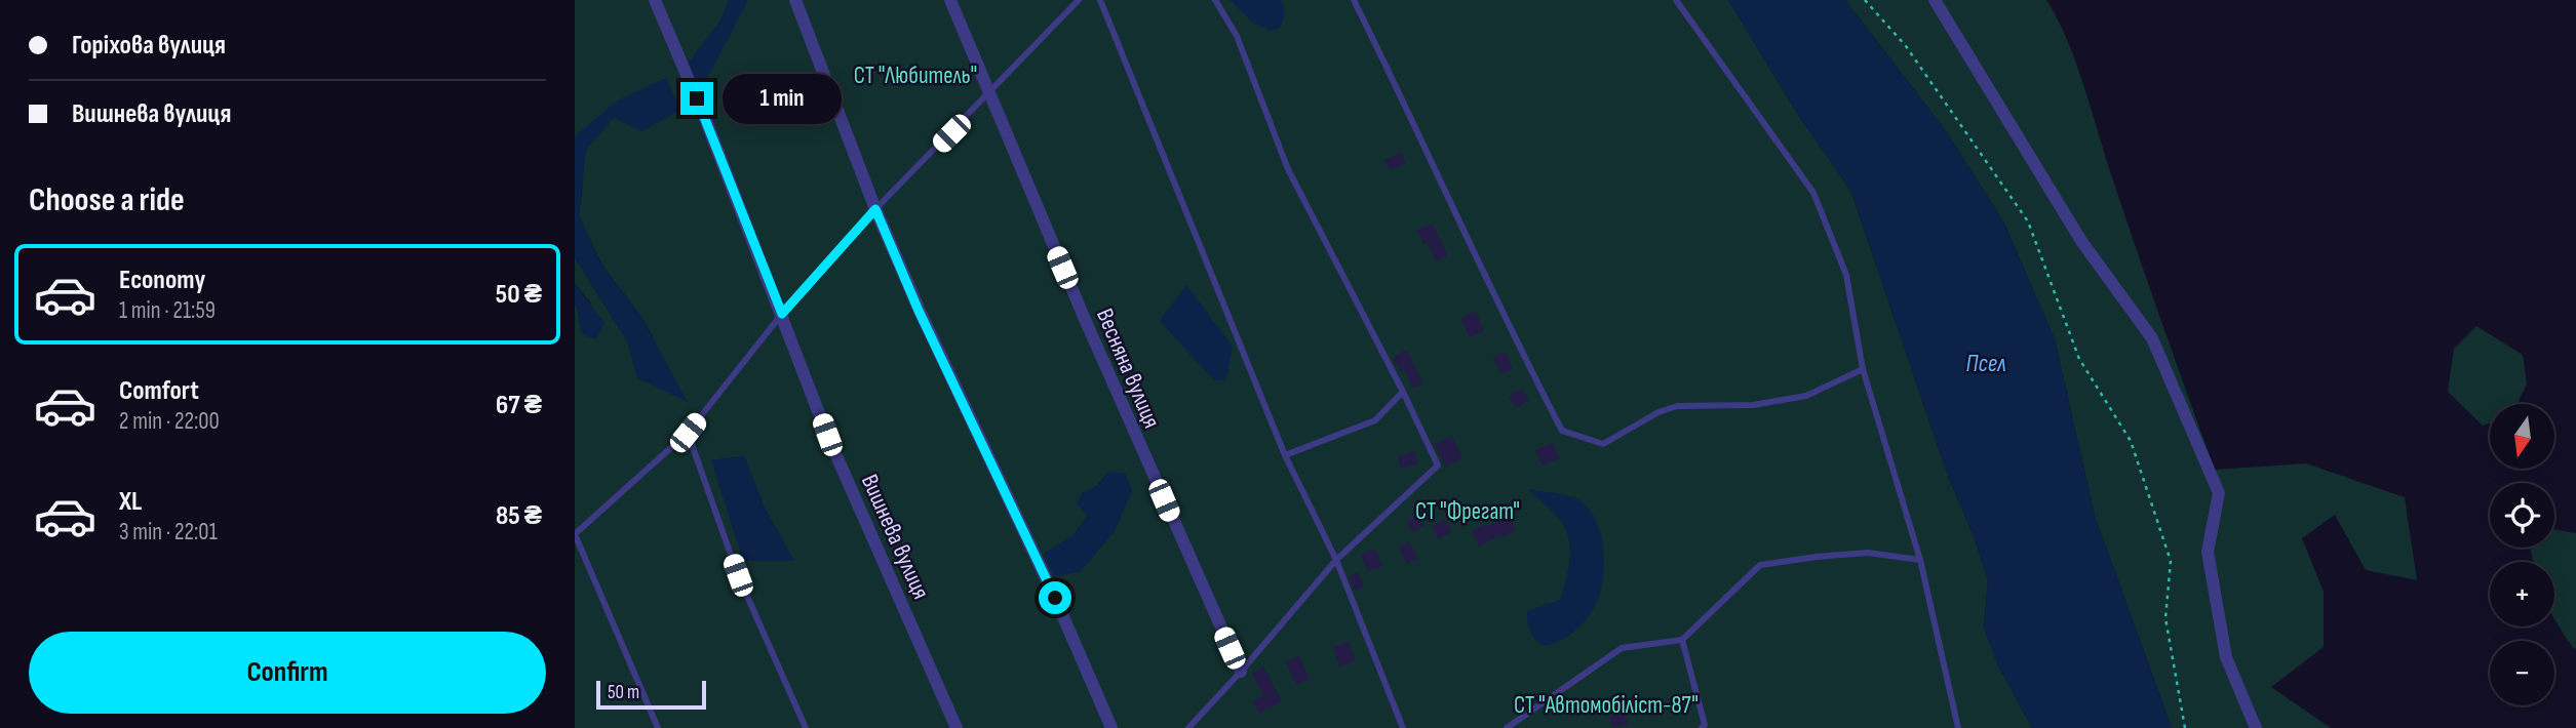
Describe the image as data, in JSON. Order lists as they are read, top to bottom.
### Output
{
  "streets": {
    "street": ["Весняна вулиця", "Вишнева вулиця"]
  },
  "water": ["Псел"],
  "parks": ["СТ \"Любитель\"", "СТ \"Фрегат\"", "СТ \"Автомобiлiст-87\""],
  "scale_bar": "50 m",
  "north": "bottom",
  "page": {
    "banner": ["Горіхова вулиця", "Вишнева вулиця"],
    "bubble": "1 min",
    "heading": "Choose a ride",
    "list": [
      {
        "name": "Economy",
        "note": "1 min · 21:59",
        "value": "50 ₴"
      },
      {
        "name": "Comfort",
        "note": "2 min · 22:00",
        "value": "67 ₴"
      },
      {
        "name": "XL",
        "note": "3 min · 22:01",
        "value": "85 ₴"
      }
    ],
    "map_buttons": ["+", "−"],
    "buttons": "Confirm",
    "scale": "50 m"
  }
}
